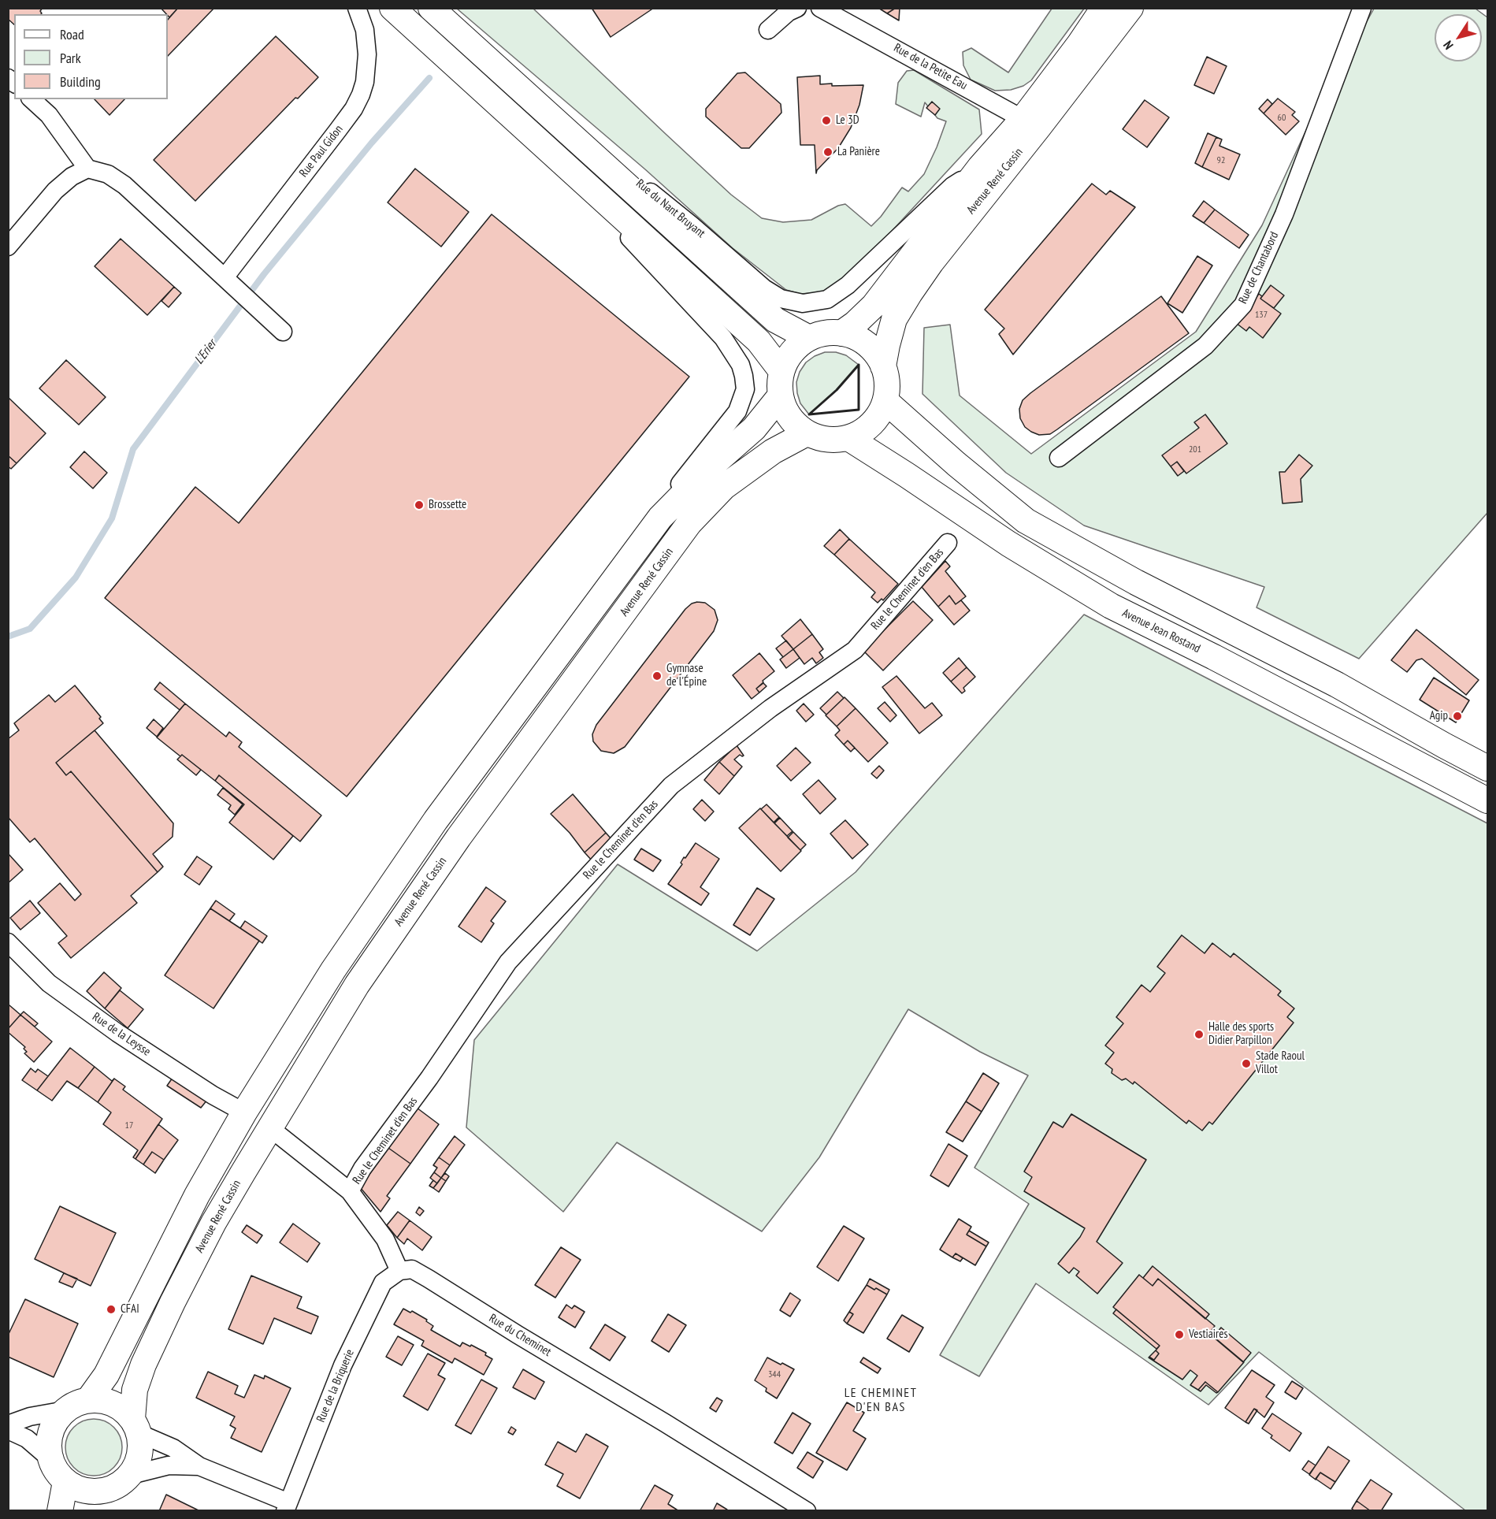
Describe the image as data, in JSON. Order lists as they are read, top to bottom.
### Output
{
  "streets": {
    "main road": ["Avenue René Cassin", "Rue du Nant Bruyant", "Avenue Jean Rostand"],
    "street": [
      "Rue de la Petite Eau",
      "Rue Paul Gidon",
      "Rue de Chantabord",
      "Rue le Cheminet d'en Bas",
      "Rue de la Leysse",
      "Rue du Cheminet",
      "Rue de la Briquerie"
    ]
  },
  "crossings": [
    ["Rue de la Petite Eau", "Avenue René Cassin"],
    ["Avenue René Cassin", "Rue du Nant Bruyant"],
    ["Avenue René Cassin", "Avenue Jean Rostand"],
    ["Rue du Nant Bruyant", "Avenue Jean Rostand"],
    ["Rue du Cheminet", "Rue de la Briquerie"]
  ],
  "districts": ["LE CHEMINET D'EN BAS"],
  "water": ["L'Erier"],
  "places": [
    "Le 3D",
    "La Panière",
    "Brossette",
    "Gymnase de l'Épine",
    "Agip",
    "Halle des sports Didier Parpillon",
    "Stade Raoul Villot",
    "CFAI",
    "Vestiaires"
  ],
  "house_numbers": [
    "60",
    "92",
    "137",
    "201",
    "17",
    "344"
  ],
  "legend": ["Road", "Park", "Building"],
  "north": "bottom left"
}
